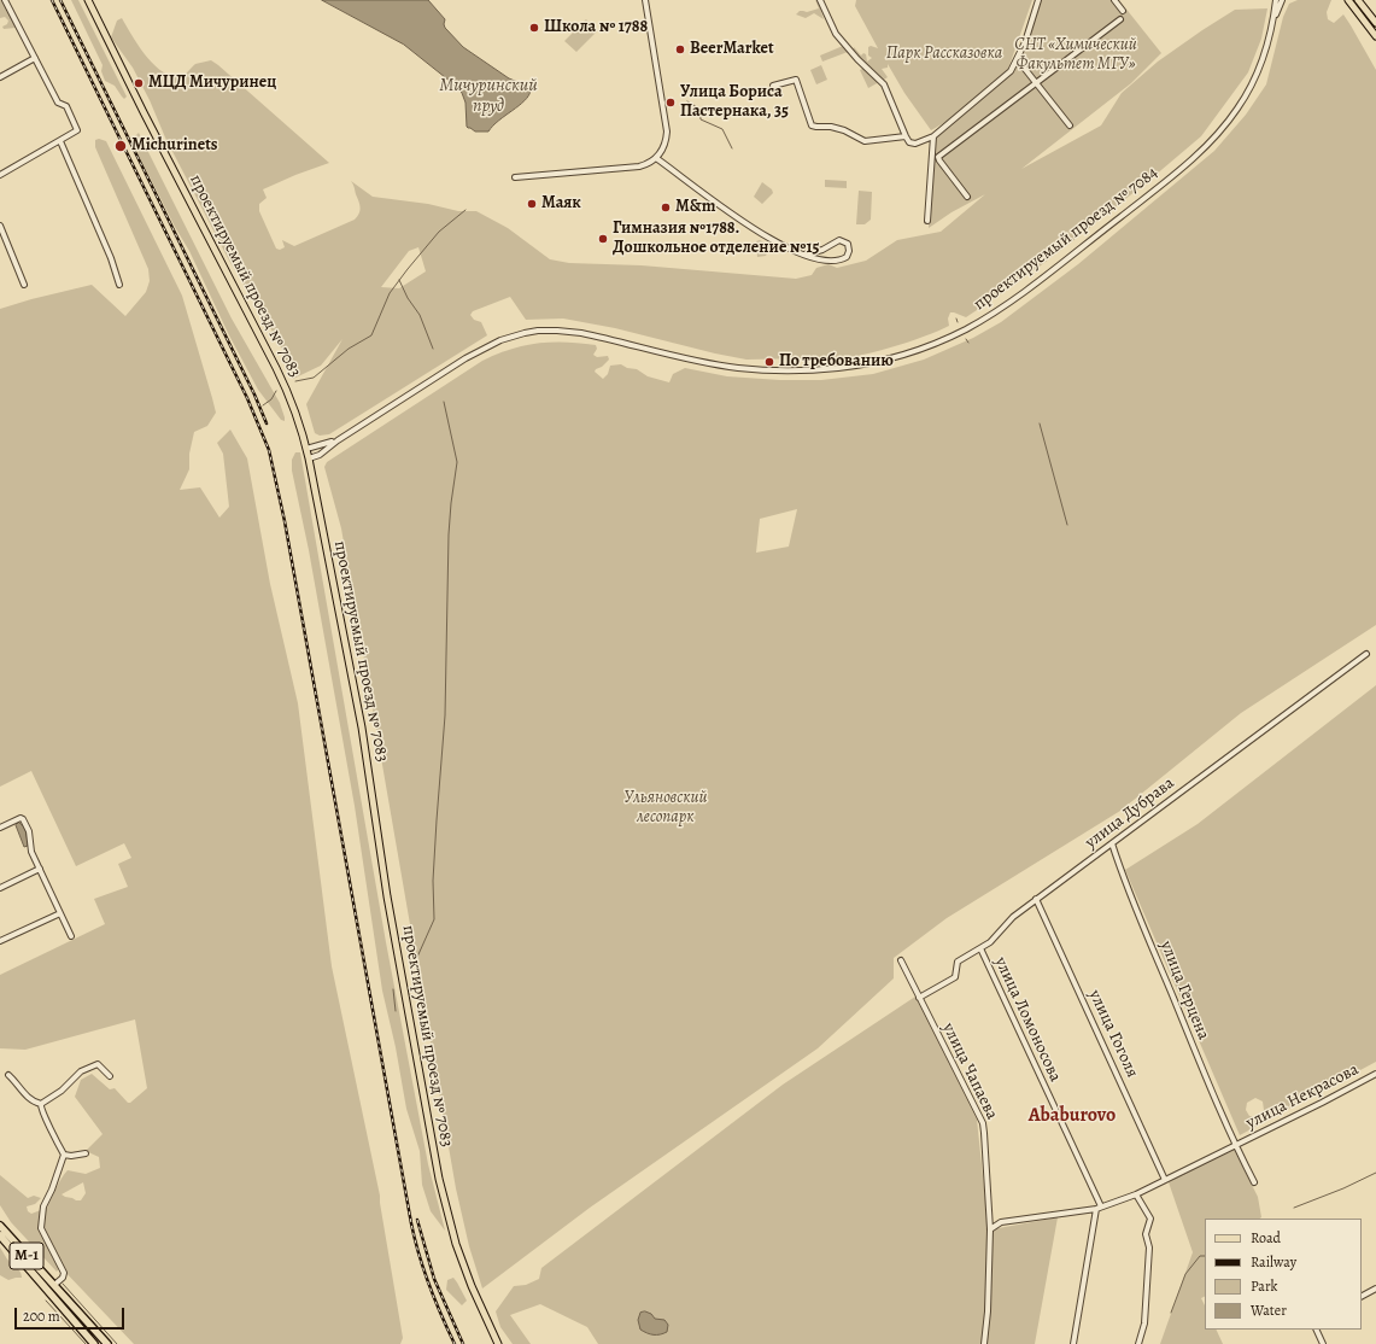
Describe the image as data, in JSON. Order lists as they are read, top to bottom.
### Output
{
  "streets": {
    "highway": ["М-1"],
    "main road": ["проектируемый проезд № 7083"],
    "street": [
      "проектируемый проезд № 7084",
      "улица Дубрава",
      "улица Герцена",
      "улица Ломоносова",
      "улица Гоголя",
      "улица Чапаева",
      "улица Некрасова"
    ]
  },
  "crossings": [
    ["проектируемый проезд № 7084", "проектируемый проезд № 7083"],
    ["улица Дубрава", "улица Герцена"],
    ["улица Дубрава", "улица Ломоносова"],
    ["улица Дубрава", "улица Гоголя"],
    ["улица Дубрава", "улица Чапаева"],
    ["улица Герцена", "улица Некрасова"],
    ["улица Ломоносова", "улица Некрасова"],
    ["улица Гоголя", "улица Некрасова"],
    ["улица Чапаева", "улица Некрасова"]
  ],
  "districts": ["Ababurovo"],
  "water": ["Мичуринский пруд"],
  "parks": ["СНТ «Химический Факультет МГУ»", "Парк Рассказовка", "Ульяновский лесопарк"],
  "places": [
    "Школа № 1788",
    "BeerMarket",
    "МЦД Мичуринец",
    "Улица Бориса Пастернака, 35",
    "Michurinets",
    "Маяк",
    "M&m",
    "Гимназия №1788. Дошкольное отделение №15",
    "По требованию"
  ],
  "legend": [
    "Road",
    "Railway",
    "Park",
    "Water"
  ],
  "scale_bar": "200 m"
}
